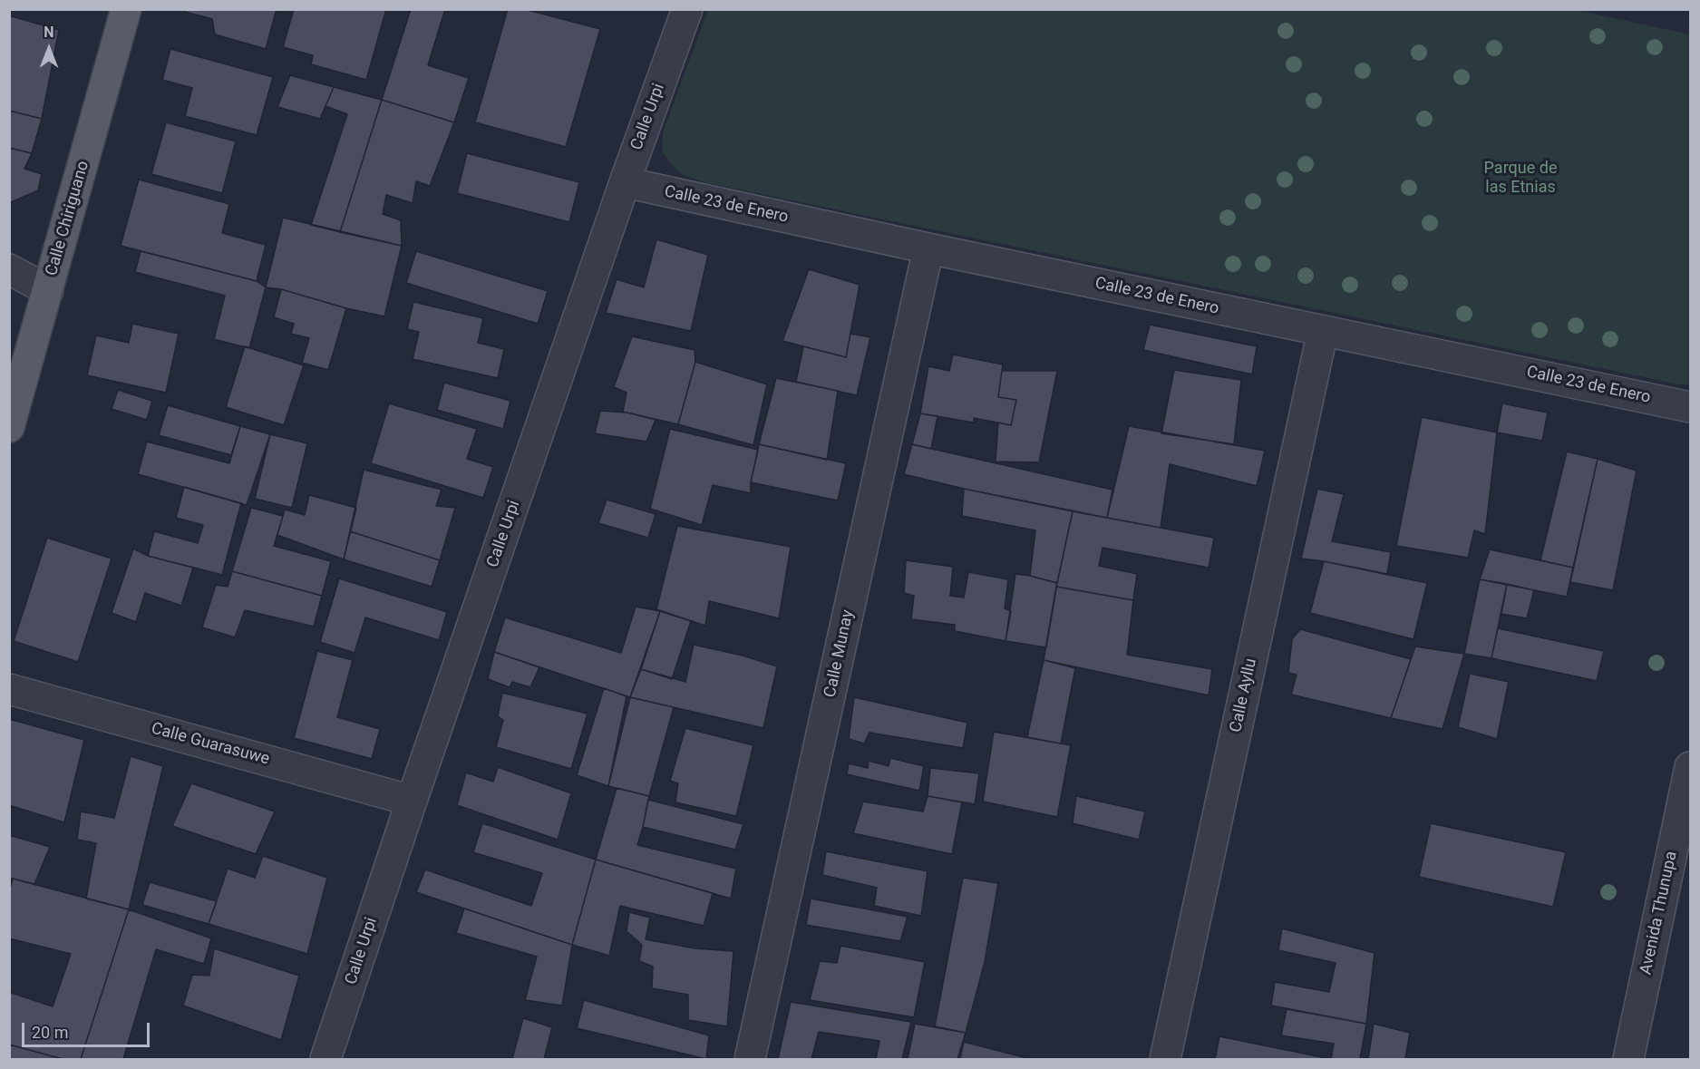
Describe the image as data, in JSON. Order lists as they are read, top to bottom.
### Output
{
  "streets": {
    "main road": ["Calle Chiriguano"],
    "street": [
      "Calle Urpi",
      "Calle 23 de Enero",
      "Calle Munay",
      "Calle Ayllu",
      "Calle Guarasuwe",
      "Avenida Thunupa"
    ]
  },
  "crossings": [
    ["Calle Urpi", "Calle 23 de Enero"],
    ["Calle Urpi", "Calle Guarasuwe"],
    ["Calle 23 de Enero", "Calle Munay"],
    ["Calle 23 de Enero", "Calle Ayllu"]
  ],
  "parks": ["Parque de las Etnias"],
  "scale_bar": "20 m",
  "north": "top"
}
